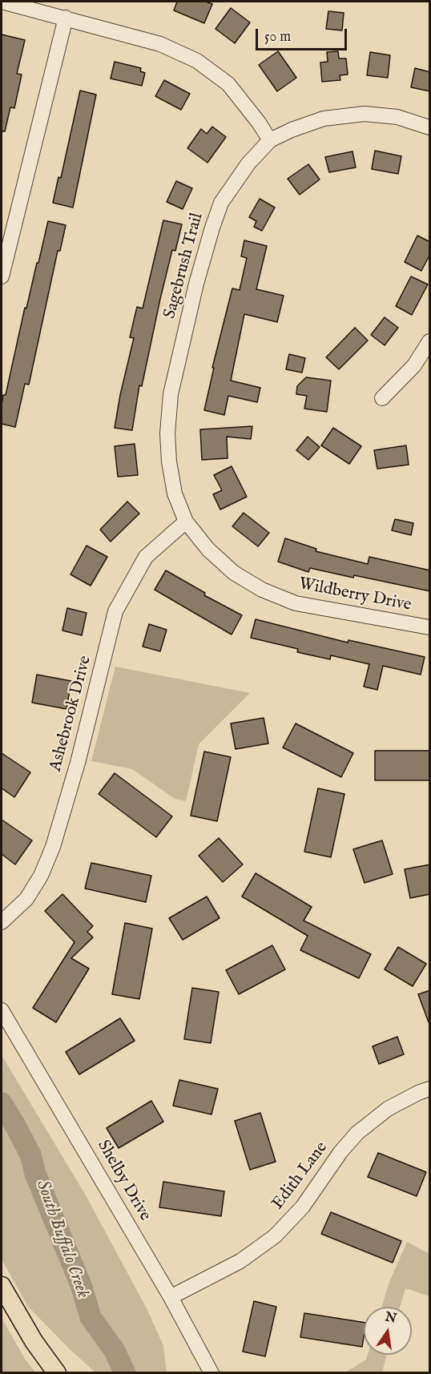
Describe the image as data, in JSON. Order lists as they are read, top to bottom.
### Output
{
  "streets": {
    "street": [
      "Sagebrush Trail",
      "Wildberry Drive",
      "Ashebrook Drive",
      "Edith Lane",
      "Shelby Drive"
    ]
  },
  "crossings": [
    ["Sagebrush Trail", "Wildberry Drive"],
    ["Sagebrush Trail", "Ashebrook Drive"],
    ["Wildberry Drive", "Ashebrook Drive"],
    ["Edith Lane", "Shelby Drive"]
  ],
  "water": ["South Buffalo Creek"],
  "scale_bar": "50 m",
  "north": "top"
}
